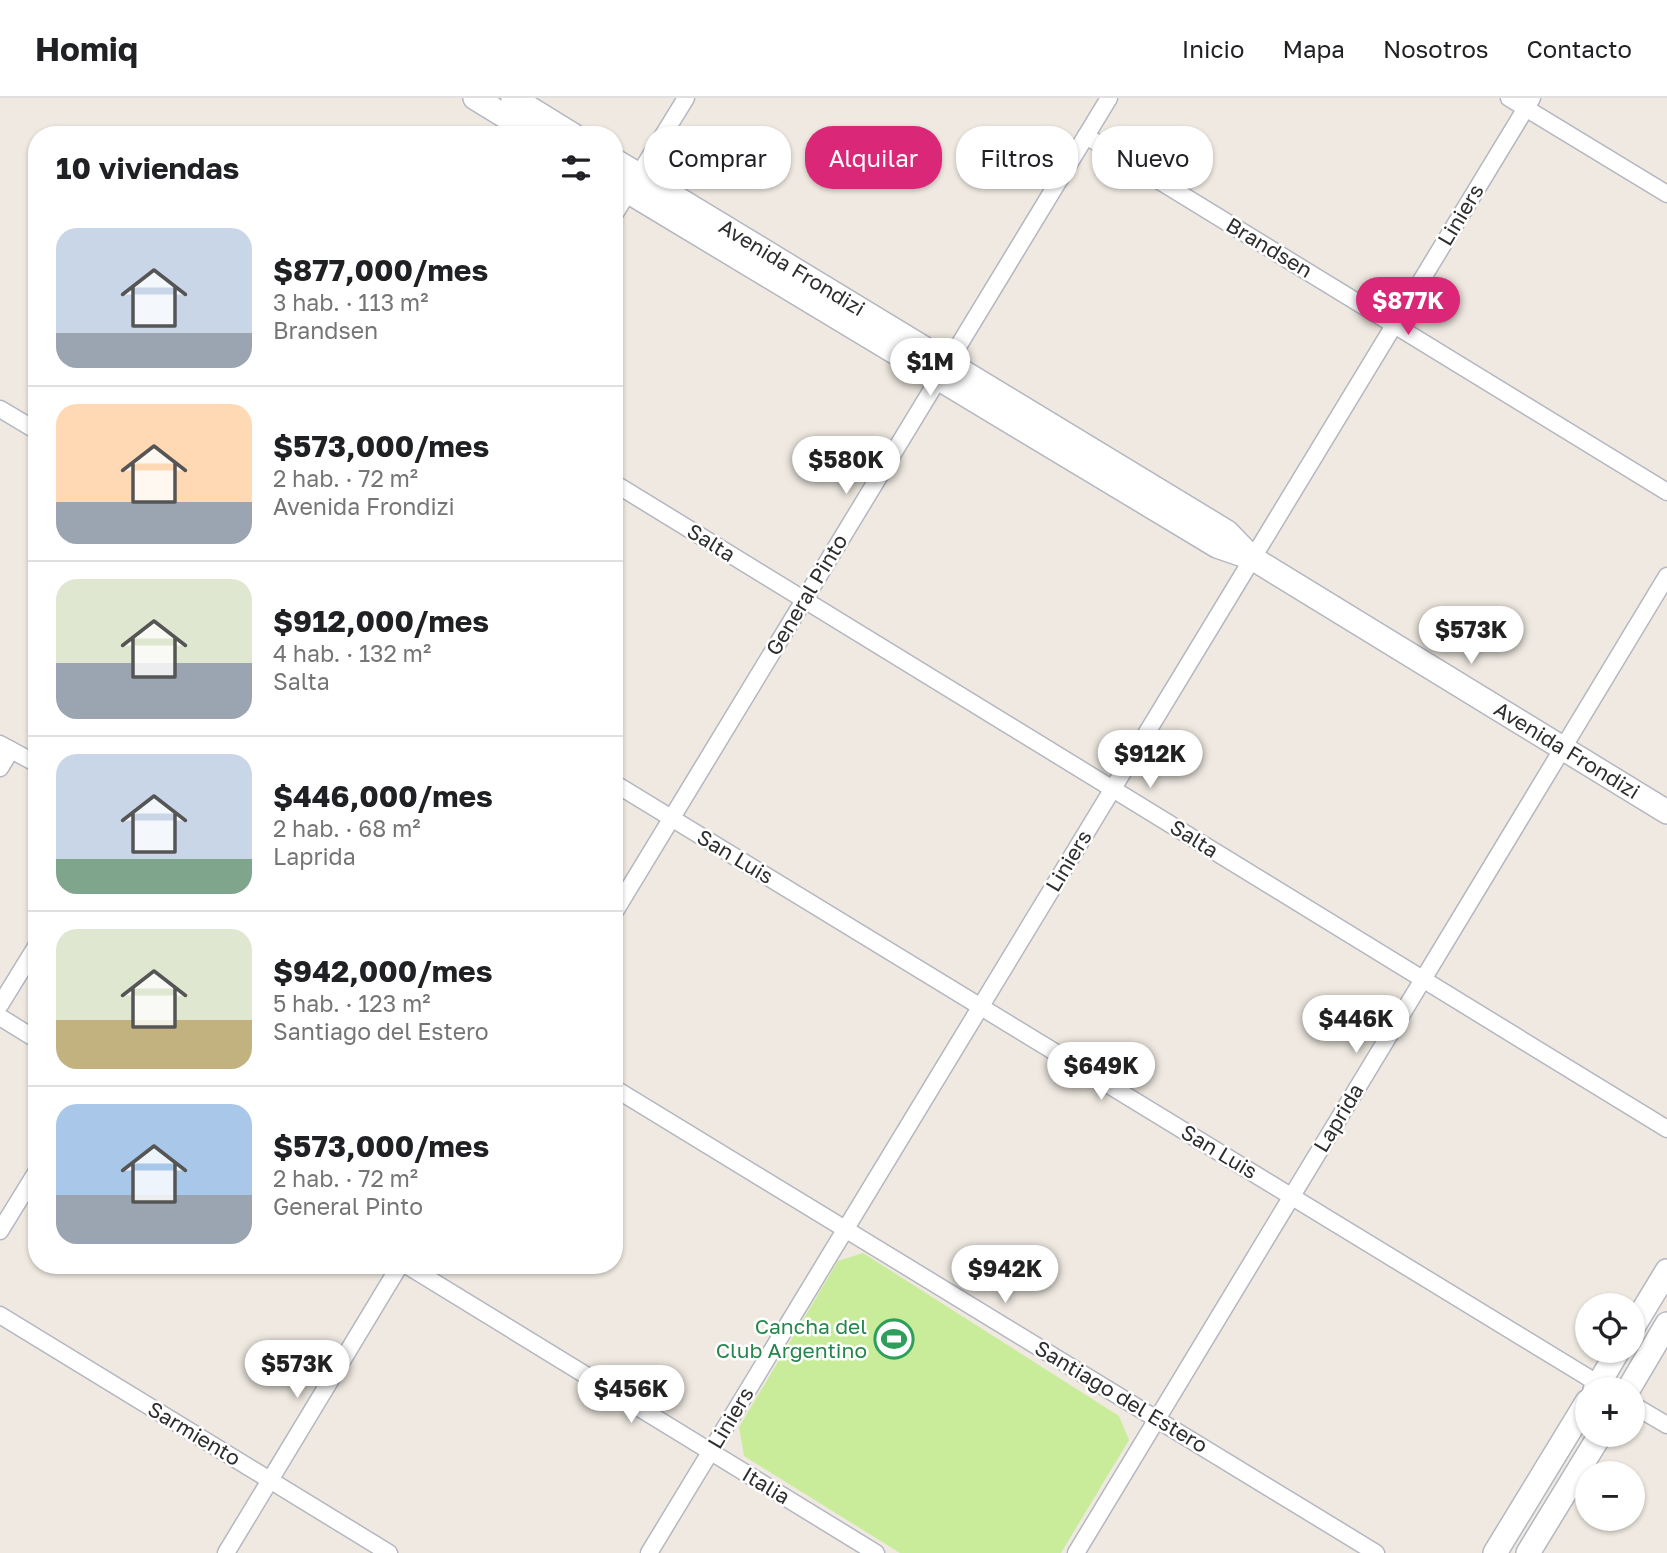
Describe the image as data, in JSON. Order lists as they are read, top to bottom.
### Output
{
  "streets": {
    "street": [
      "Liniers",
      "Brandsen",
      "Avenida Frondizi",
      "Salta",
      "General Pinto",
      "San Luis",
      "Laprida",
      "Santiago del Estero",
      "Sarmiento",
      "Italia"
    ]
  },
  "crossings": [
    ["Liniers", "Brandsen"],
    ["Liniers", "Avenida Frondizi"],
    ["Liniers", "Salta"],
    ["Liniers", "San Luis"],
    ["Liniers", "Santiago del Estero"],
    ["Liniers", "Italia"],
    ["Brandsen", "General Pinto"],
    ["Avenida Frondizi", "General Pinto"],
    ["Avenida Frondizi", "Laprida"],
    ["Salta", "General Pinto"],
    ["Salta", "Laprida"],
    ["General Pinto", "San Luis"],
    ["San Luis", "Laprida"],
    ["Laprida", "Santiago del Estero"]
  ],
  "places": {
    "sports": ["Cancha del Club Argentino"]
  },
  "page": {
    "header": "Homiq",
    "nav": [
      "Inicio",
      "Mapa",
      "Nosotros",
      "Contacto"
    ],
    "chip": [
      "Comprar",
      "Alquilar",
      "Filtros",
      "Nuevo"
    ],
    "heading": "10 viviendas",
    "list": [
      {
        "name": "$877,000/mes",
        "note": "3 hab. · 113 m² · Brandsen"
      },
      {
        "name": "$573,000/mes",
        "note": "2 hab. · 72 m² · Avenida Frondizi"
      },
      {
        "name": "$912,000/mes",
        "note": "4 hab. · 132 m² · Salta"
      },
      {
        "name": "$446,000/mes",
        "note": "2 hab. · 68 m² · Laprida"
      },
      {
        "name": "$942,000/mes",
        "note": "5 hab. · 123 m² · Santiago del Estero"
      },
      {
        "name": "$573,000/mes",
        "note": "2 hab. · 72 m² · General Pinto"
      }
    ],
    "price": [
      "$877K",
      "$1M",
      "$580K",
      "$573K",
      "$912K",
      "$446K",
      "$649K",
      "$942K",
      "$573K",
      "$456K"
    ],
    "map_buttons": ["+", "−"]
  }
}
